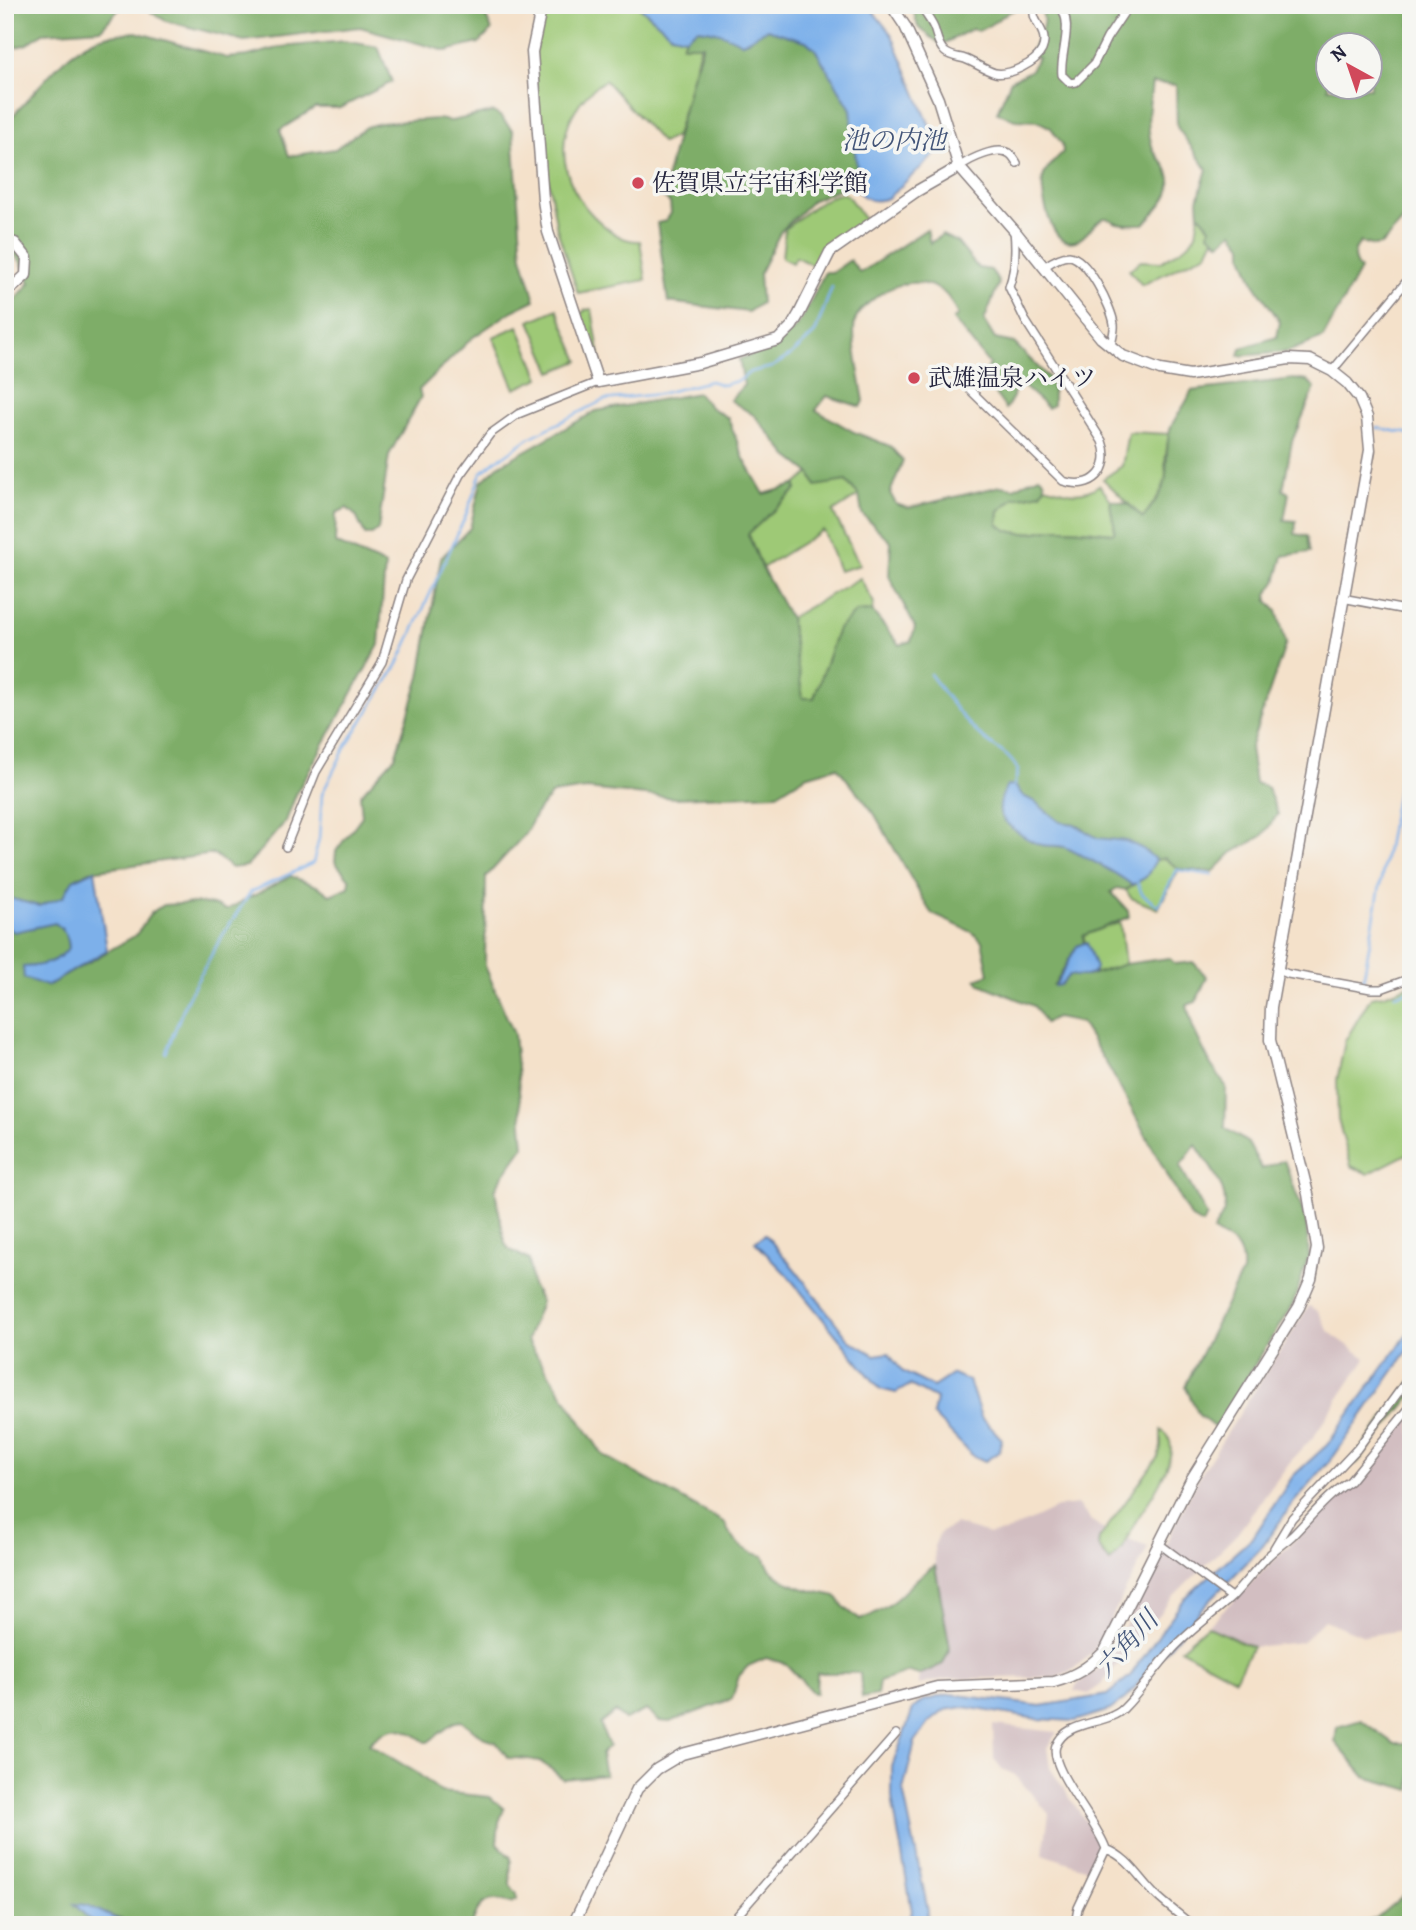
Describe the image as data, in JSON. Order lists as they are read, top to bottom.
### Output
{
  "water": ["池の内池", "六角川"],
  "places": ["佐賀県立宇宙科学館", "武雄温泉ハイツ"],
  "north": "top left"
}
